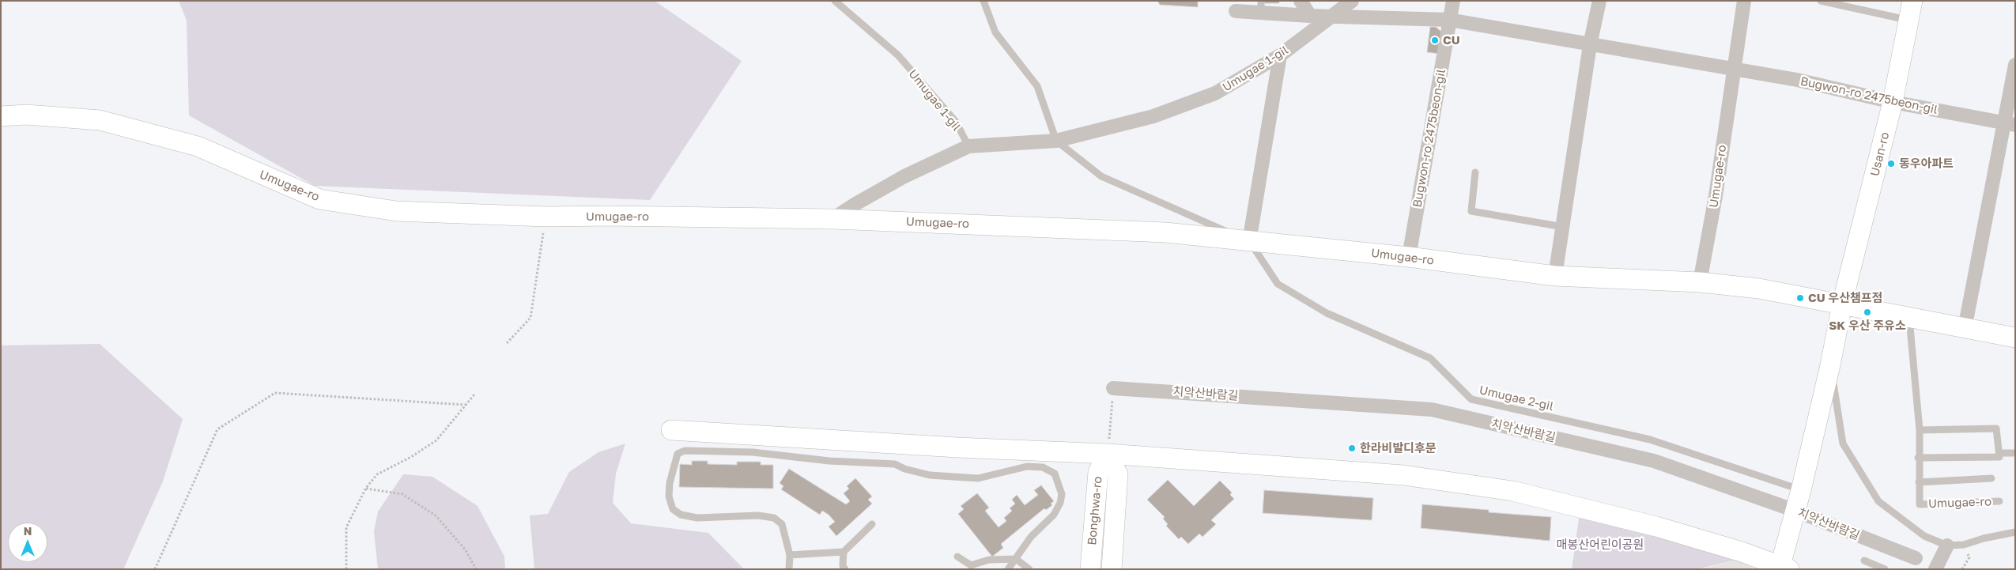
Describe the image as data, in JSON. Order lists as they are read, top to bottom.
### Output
{
  "streets": {
    "street": [
      "Umugae 1-gil",
      "Bugwon-ro 2475beon-gil",
      "Usan-ro",
      "Umugae-ro",
      "치악산바람길",
      "Bonghwa-ro"
    ],
    "lane": ["Umugae 2-gil"]
  },
  "crossings": [
    ["Umugae 1-gil", "Bugwon-ro 2475beon-gil"],
    ["Bugwon-ro 2475beon-gil", "Usan-ro"],
    ["Bugwon-ro 2475beon-gil", "Umugae-ro"],
    ["Usan-ro", "Umugae-ro"],
    ["Umugae-ro", "Umugae 2-gil"]
  ],
  "parks": ["매봉산어린이공원"],
  "places": [
    "CU",
    "동우아파트",
    "CU 우산챔프점",
    "SK 우산 주유소",
    "한라비발디후문"
  ],
  "north": "top"
}
